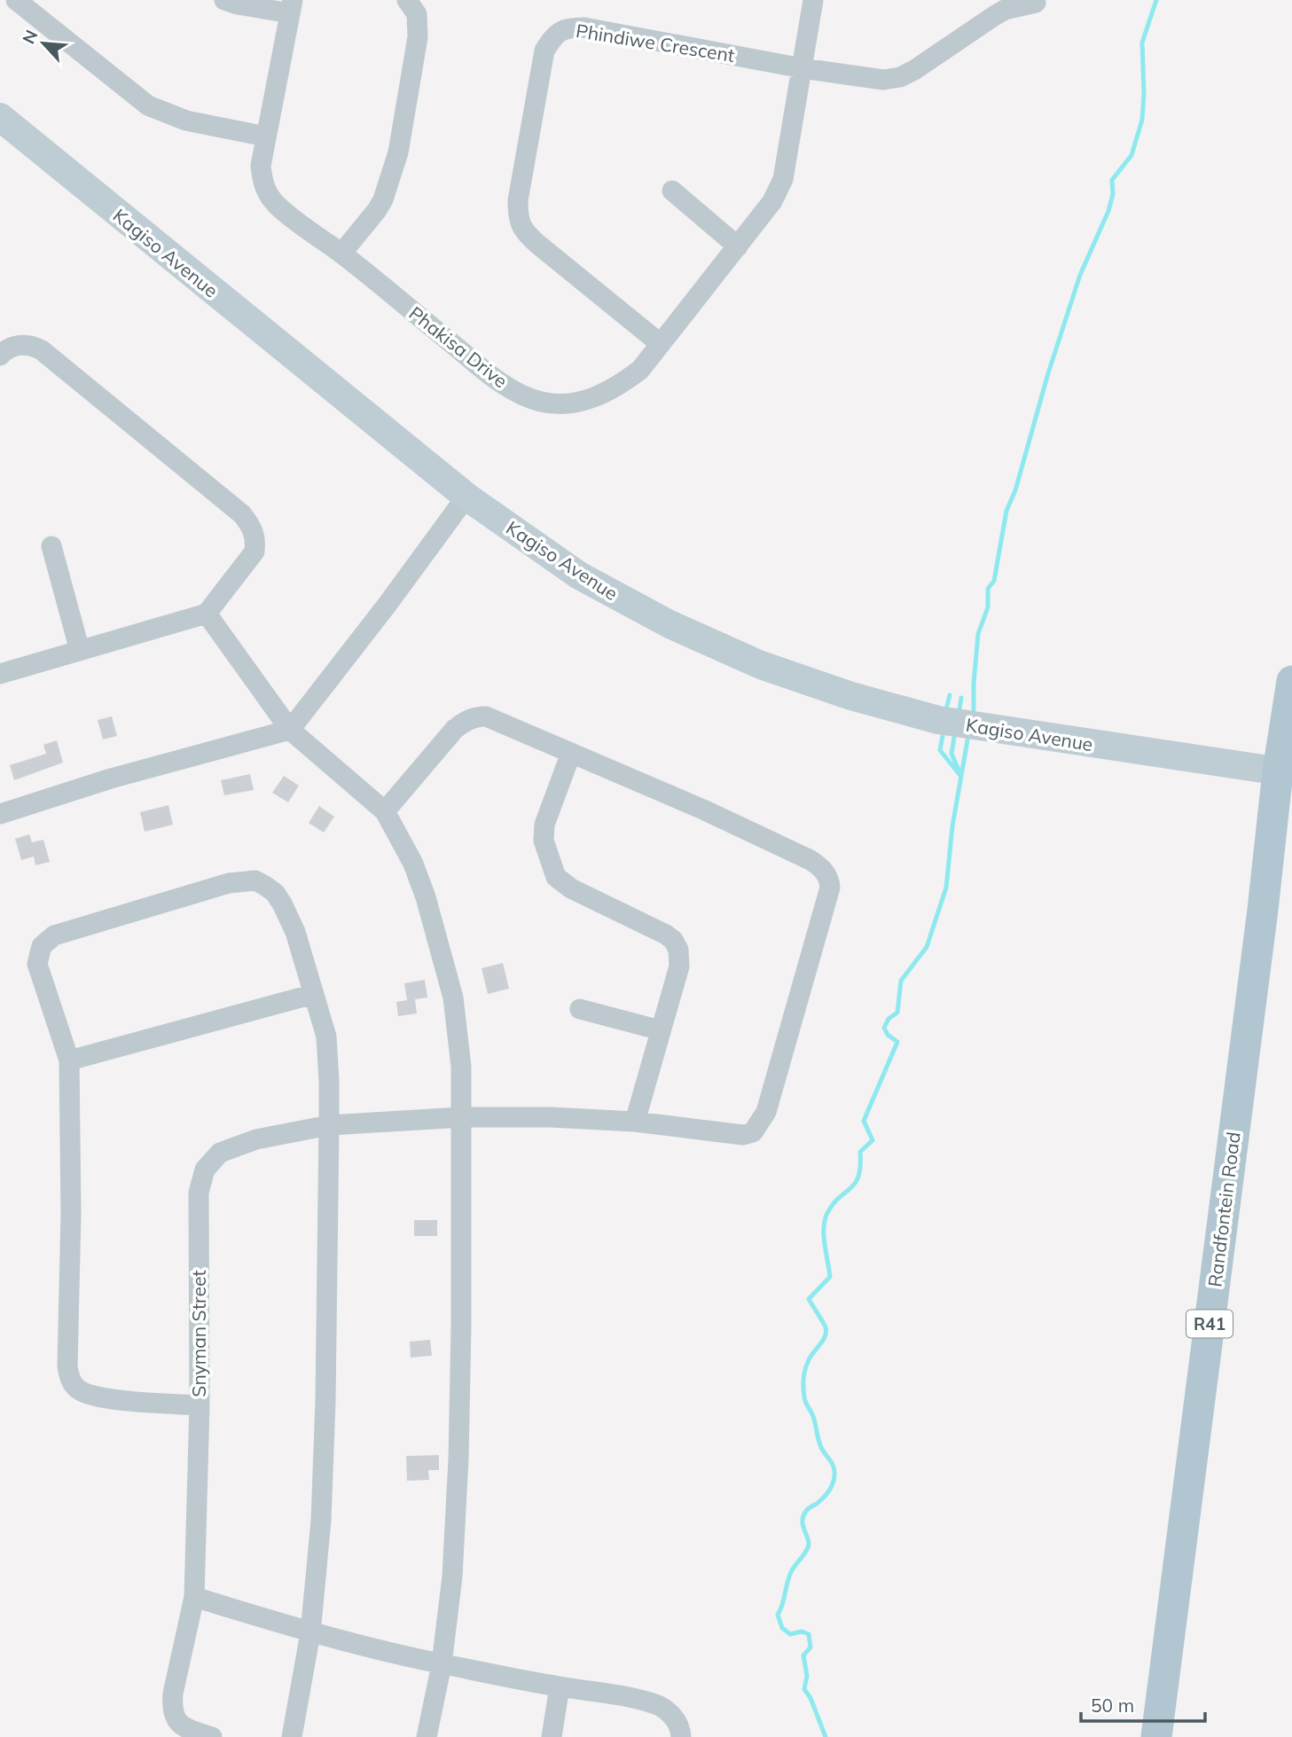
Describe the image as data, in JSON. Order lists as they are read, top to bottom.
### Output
{
  "streets": {
    "main road": ["Randfontein Road", "R41"],
    "street": [
      "Phindiwe Crescent",
      "Kagiso Avenue",
      "Phakisa Drive",
      "Snyman Street"
    ]
  },
  "crossings": [
    ["Phindiwe Crescent", "Phakisa Drive"],
    ["Kagiso Avenue", "Randfontein Road"]
  ],
  "scale_bar": "50 m",
  "north": "top left"
}
